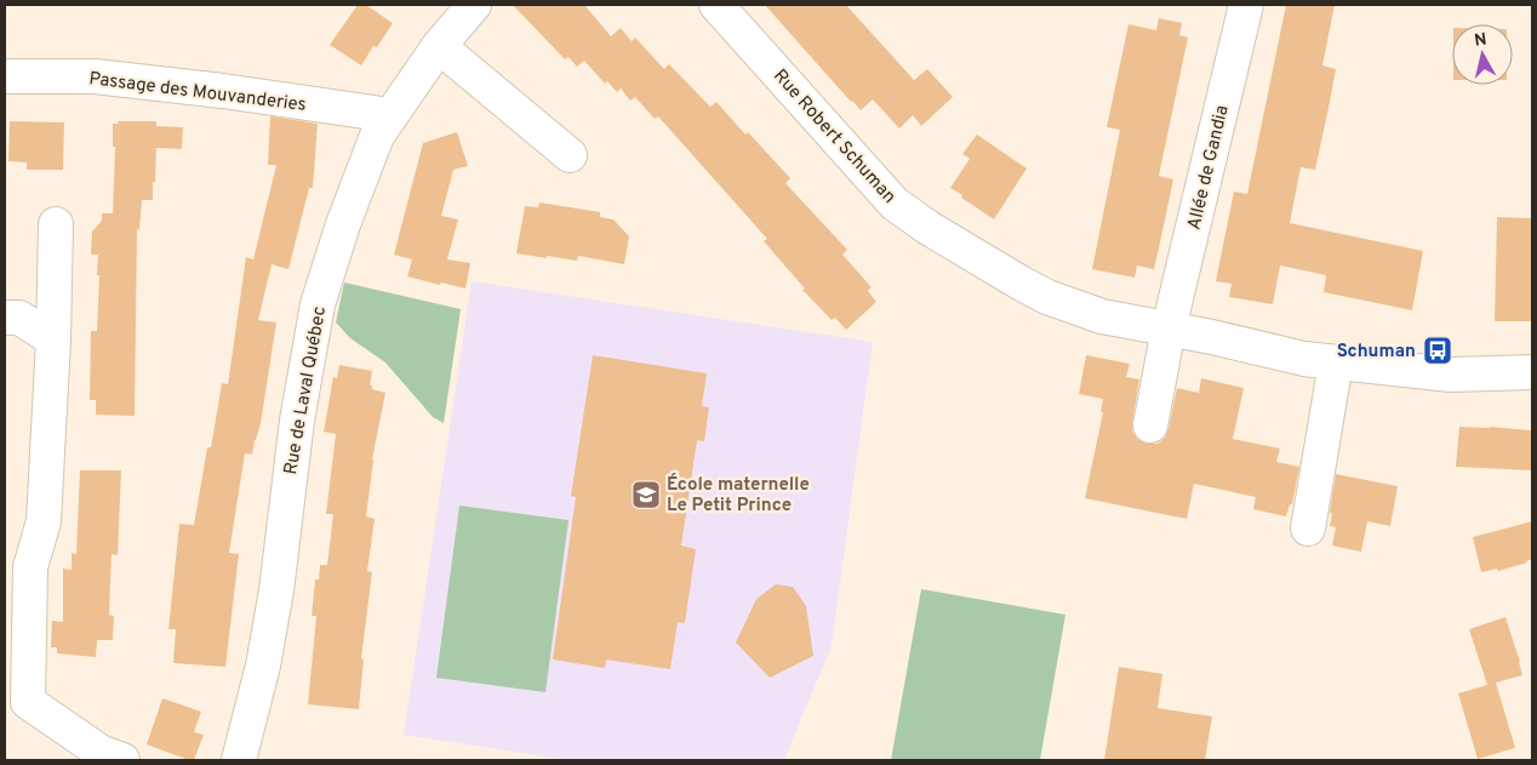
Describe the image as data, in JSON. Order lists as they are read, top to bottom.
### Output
{
  "streets": {
    "street": [
      "Passage des Mouvanderies",
      "Rue Robert Schuman",
      "Allée de Gandia",
      "Rue de Laval Québec"
    ]
  },
  "crossings": [
    ["Passage des Mouvanderies", "Rue de Laval Québec"],
    ["Rue Robert Schuman", "Allée de Gandia"]
  ],
  "places": {
    "bus stop": ["Schuman"],
    "school or university": ["École maternelle Le Petit Prince"]
  },
  "north": "top"
}
